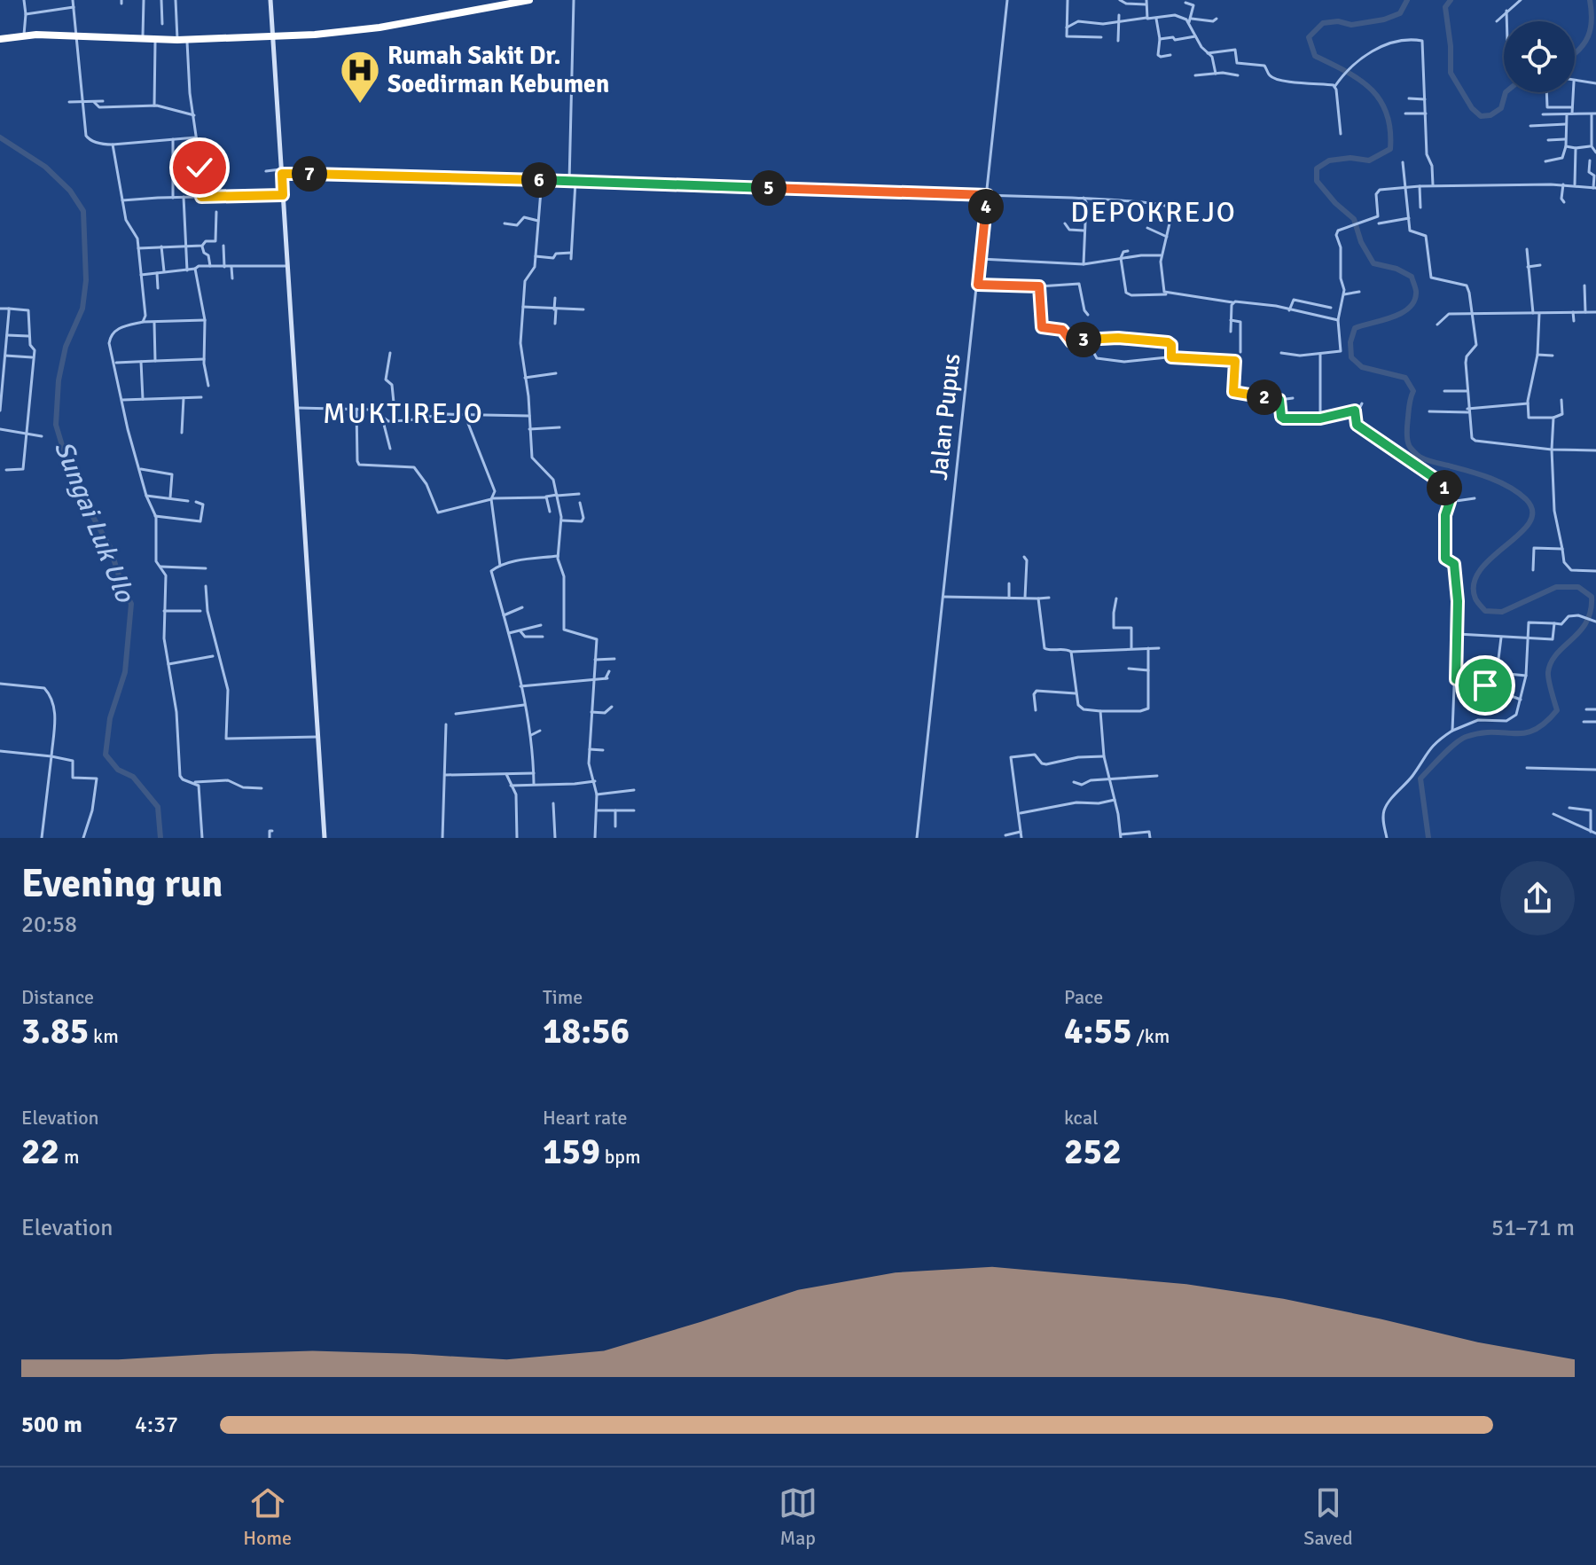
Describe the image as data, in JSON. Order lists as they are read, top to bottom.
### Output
{
  "streets": {
    "street": ["Jalan Pupus"]
  },
  "districts": ["DEPOKREJO", "MUKTIREJO"],
  "water": ["Sungai Luk Ulo"],
  "places": {
    "hospital": ["Rumah Sakit Dr. Soedirman Kebumen"]
  },
  "page": {
    "pins": [
      "7",
      "6",
      "5",
      "4",
      "3",
      "2",
      "1"
    ],
    "heading": ["Evening run", "20:58"],
    "stats": [
      ["Distance", "3.85 km"],
      ["Time", "18:56"],
      ["Pace", "4:55 /km"],
      ["Elevation", "22 m"],
      ["Heart rate", "159 bpm"],
      ["kcal", "252"]
    ],
    "chart": ["Elevation", "51–71 m"],
    "list": [
      {
        "name": "500 m",
        "note": "4:37"
      }
    ],
    "tabs": ["Home", "Map", "Saved"]
  }
}
